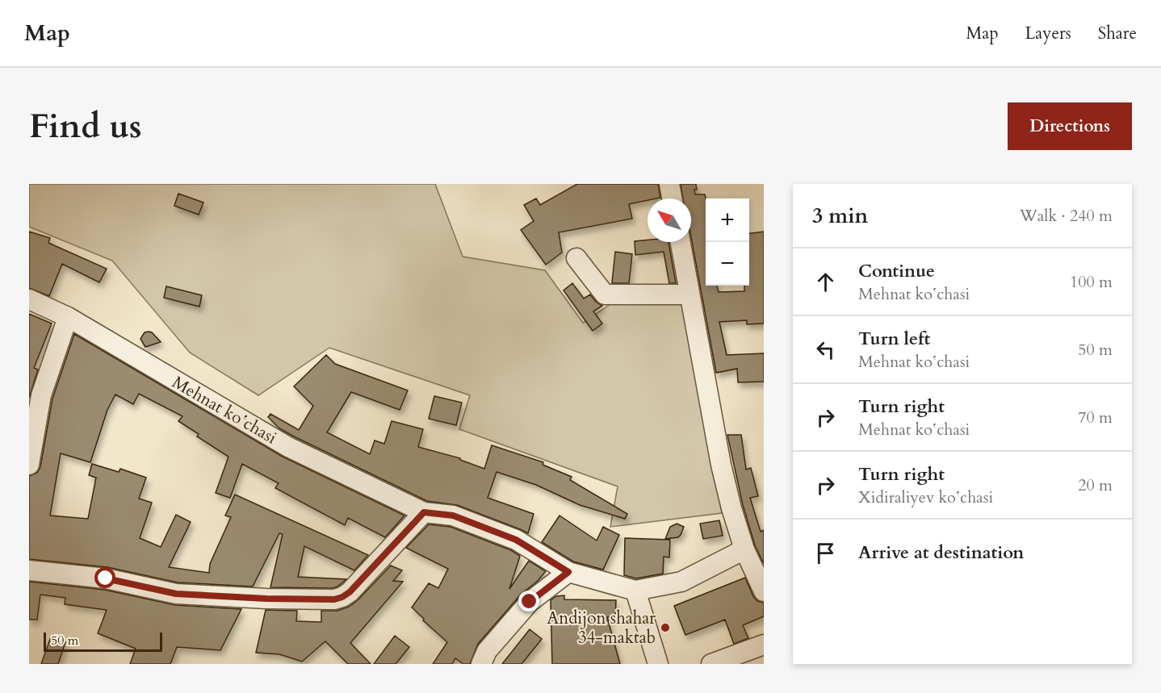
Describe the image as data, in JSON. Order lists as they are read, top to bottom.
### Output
{
  "streets": {
    "street": ["Mehnat koʻchasi"]
  },
  "places": ["Andijon shahar 34-maktab"],
  "scale_bar": "50 m",
  "north": "top left",
  "page": {
    "header": "Map",
    "nav": ["Map", "Layers", "Share"],
    "buttons": "Directions",
    "title": "Find us",
    "heading": ["3 min", "Walk · 240 m"],
    "map_buttons": ["+", "−"],
    "list": [
      ["Continue", "Mehnat koʻchasi", "100 m"],
      ["Turn left", "Mehnat koʻchasi", "50 m"],
      ["Turn right", "Mehnat koʻchasi", "70 m"],
      ["Turn right", "Xidiraliyev koʻchasi", "20 m"],
      "Arrive at destination"
    ],
    "scale": "50 m"
  }
}
